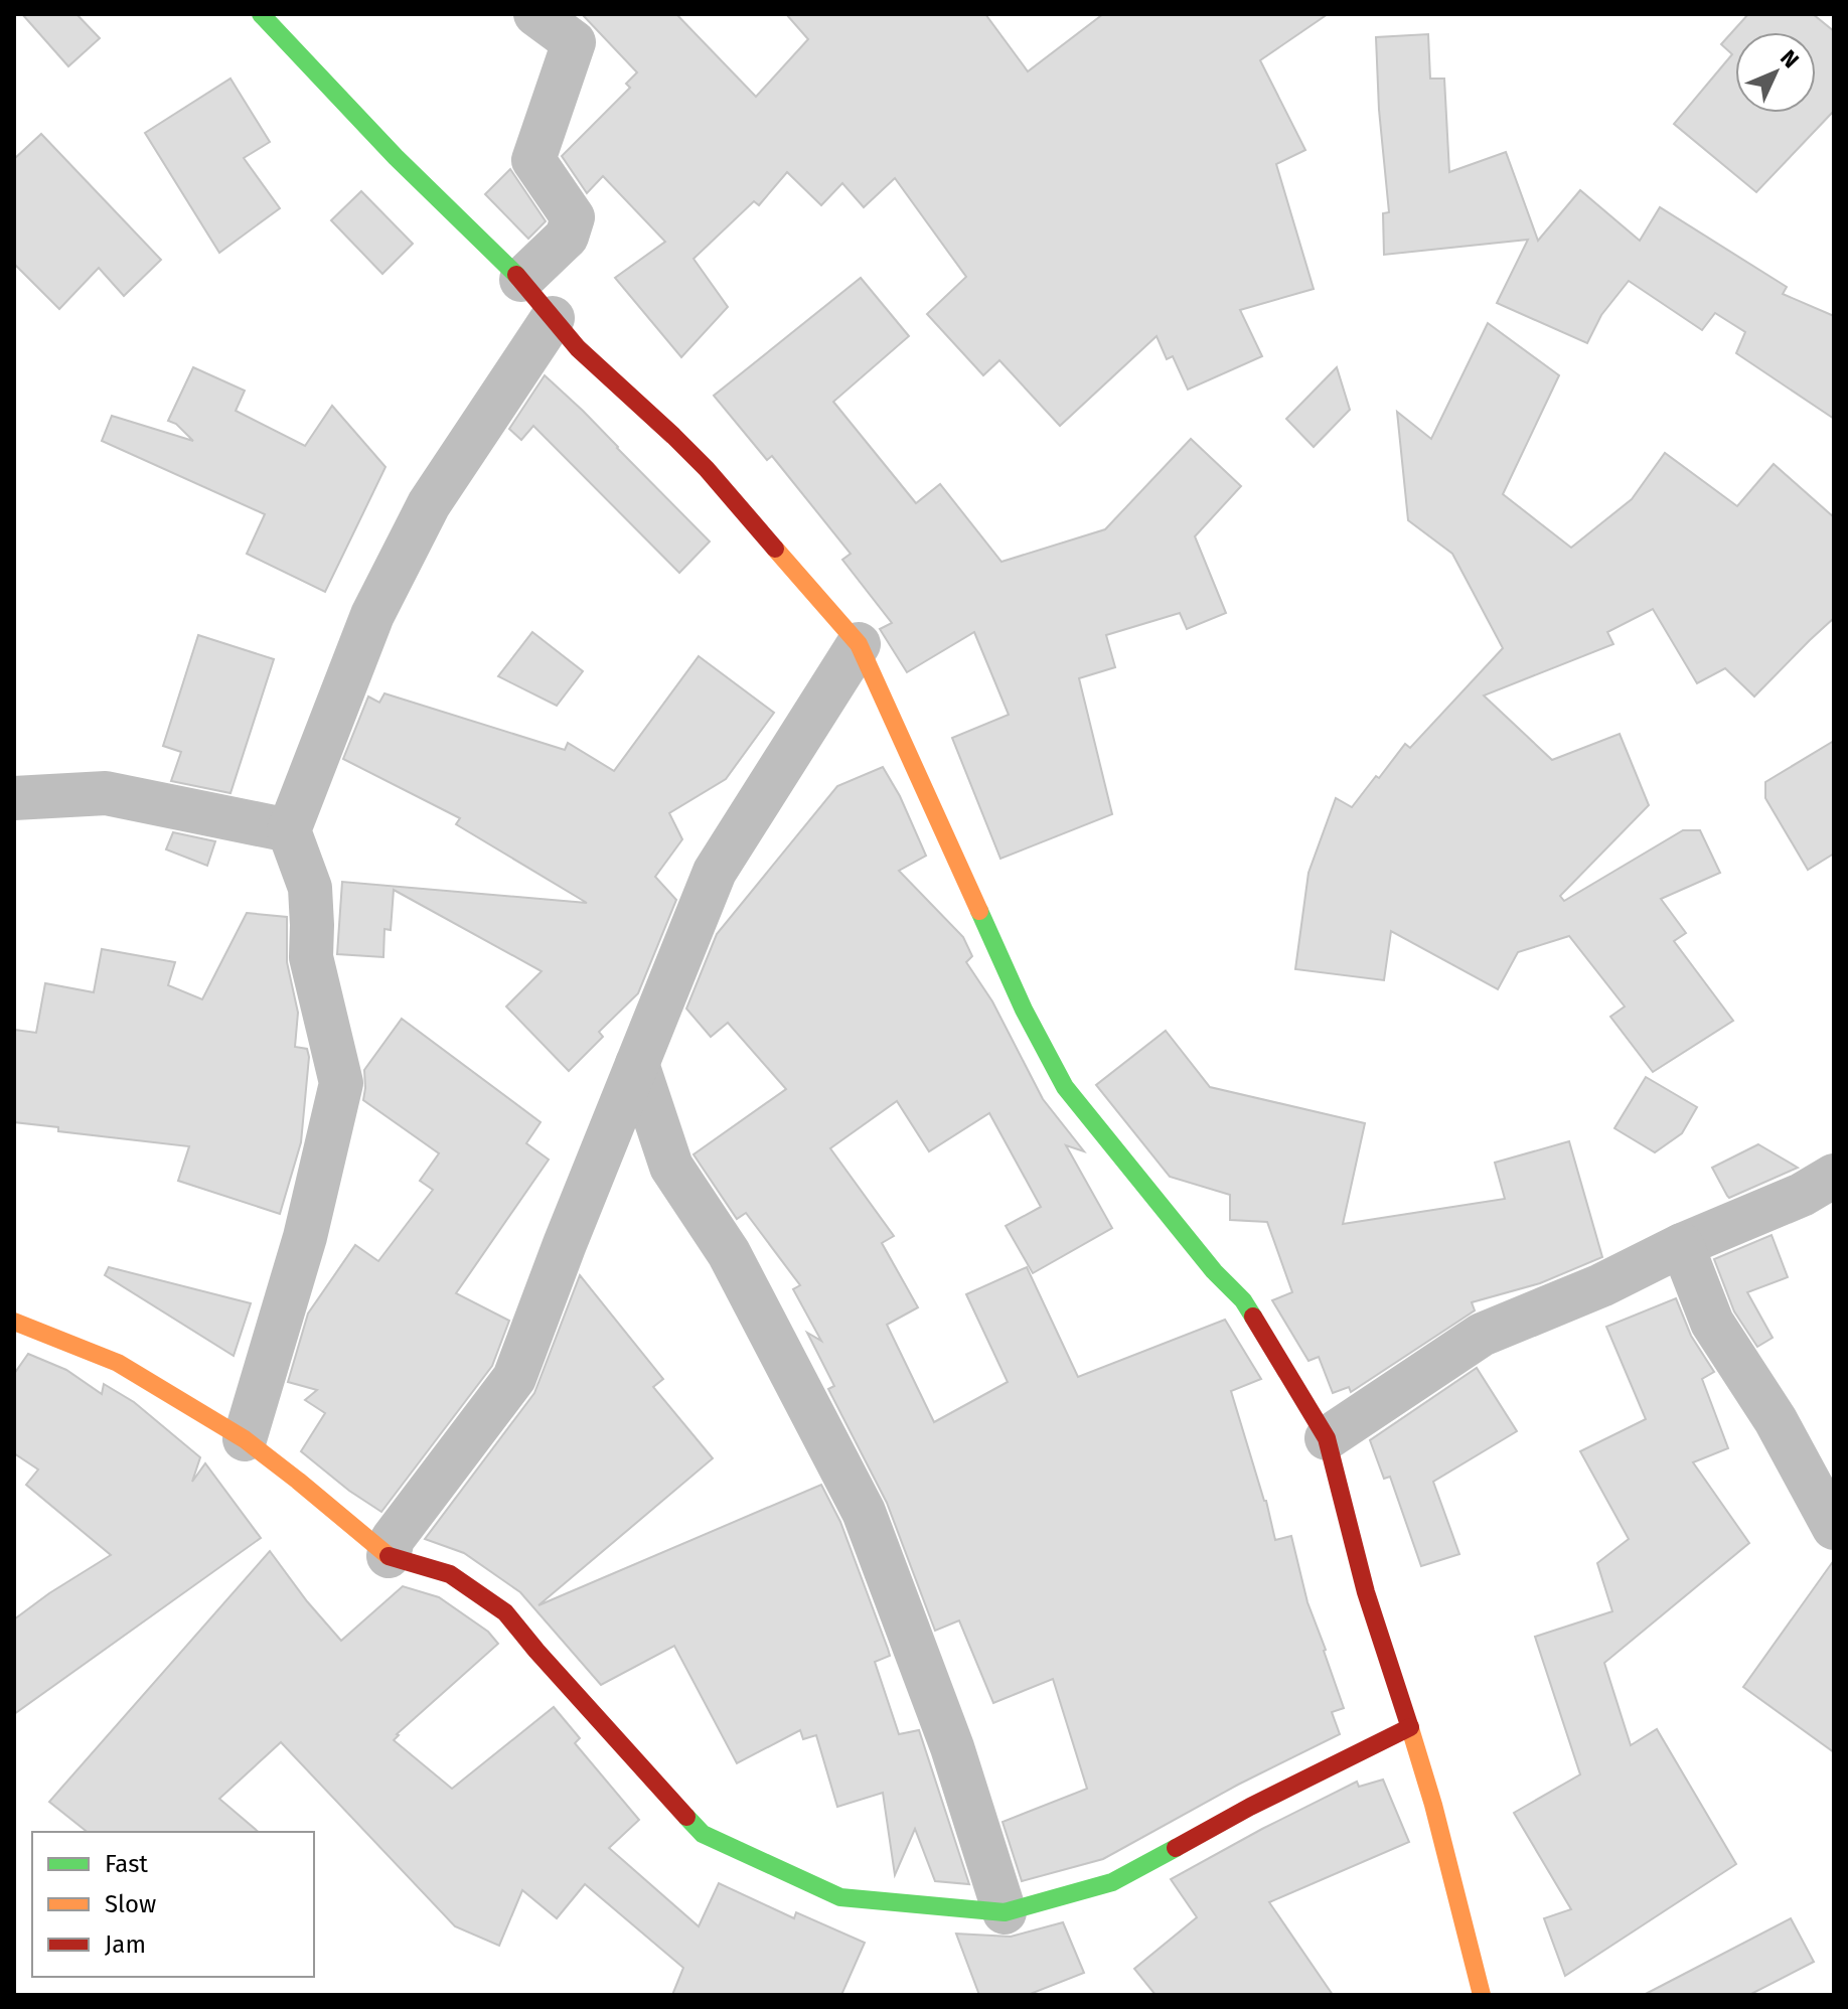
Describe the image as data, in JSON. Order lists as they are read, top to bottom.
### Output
{
  "legend": ["Fast", "Slow", "Jam"],
  "north": "top right"
}
